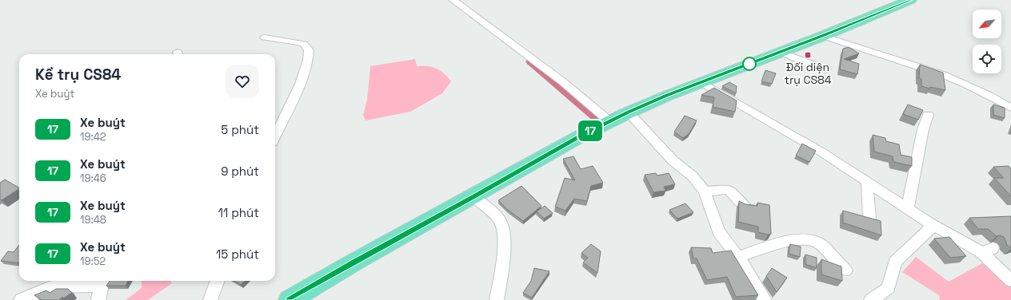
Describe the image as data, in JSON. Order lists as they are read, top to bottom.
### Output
{
  "places": {
    "transit": ["Đối diện trụ CS84"]
  },
  "lines": ["bus line 17"],
  "north": "bottom left",
  "page": {
    "on_map": "17",
    "heading": ["Kề trụ CS84", "Xe buýt"],
    "list": [
      {
        "mark": "17",
        "name": "Xe buýt",
        "note": "19:42",
        "value": "5 phút"
      },
      {
        "mark": "17",
        "name": "Xe buýt",
        "note": "19:46",
        "value": "9 phút"
      },
      {
        "mark": "17",
        "name": "Xe buýt",
        "note": "19:48",
        "value": "11 phút"
      },
      {
        "mark": "17",
        "name": "Xe buýt",
        "note": "19:52",
        "value": "15 phút"
      }
    ]
  }
}
